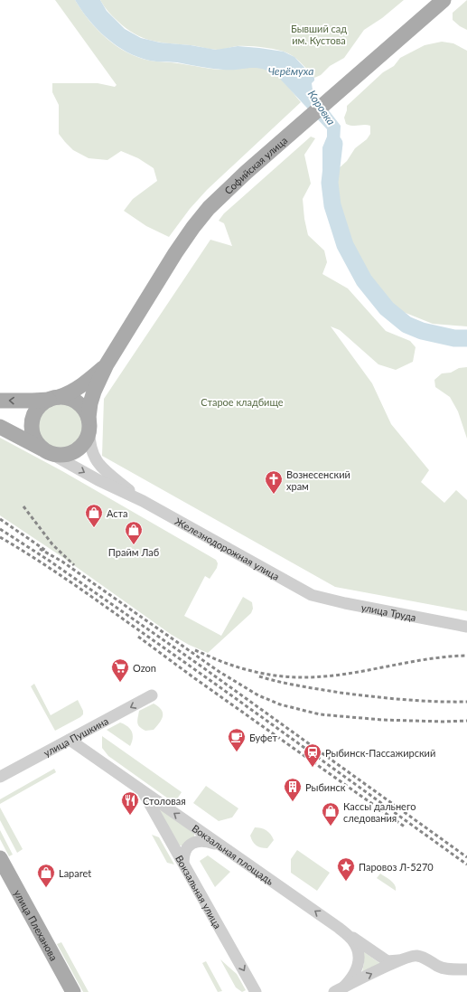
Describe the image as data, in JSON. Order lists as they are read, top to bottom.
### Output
{
  "streets": {
    "main road": ["Софийская улица", "Железнодорожная улица", "улица Плеханова"],
    "street": [
      "улица Труда",
      "улица Пушкина",
      "Вокзальная площадь",
      "Вокзальная улица"
    ]
  },
  "crossings": [
    ["Софийская улица", "Железнодорожная улица"],
    ["Железнодорожная улица", "улица Труда"],
    ["улица Пушкина", "Вокзальная площадь"],
    ["Вокзальная площадь", "Вокзальная улица"]
  ],
  "one_way": ["улица Пушкина", "Вокзальная площадь", "Вокзальная улица"],
  "water": ["Черёмуха", "Коровка"],
  "parks": ["Бывший сад им. Кустова", "Старое кладбище"],
  "places": {
    "church": ["Вознесенский храм"],
    "shop": [
      "Аста",
      "Прайм Лаб",
      "Кассы дальнего следования",
      "Laparet"
    ],
    "supermarket": ["Ozon"],
    "cafe": ["Буфет"],
    "station": ["Рыбинск-Пассажирский"],
    "building": ["Рыбинск"],
    "restaurant": ["Столовая"],
    "place": ["Паровоз Л-5270"]
  }
}
